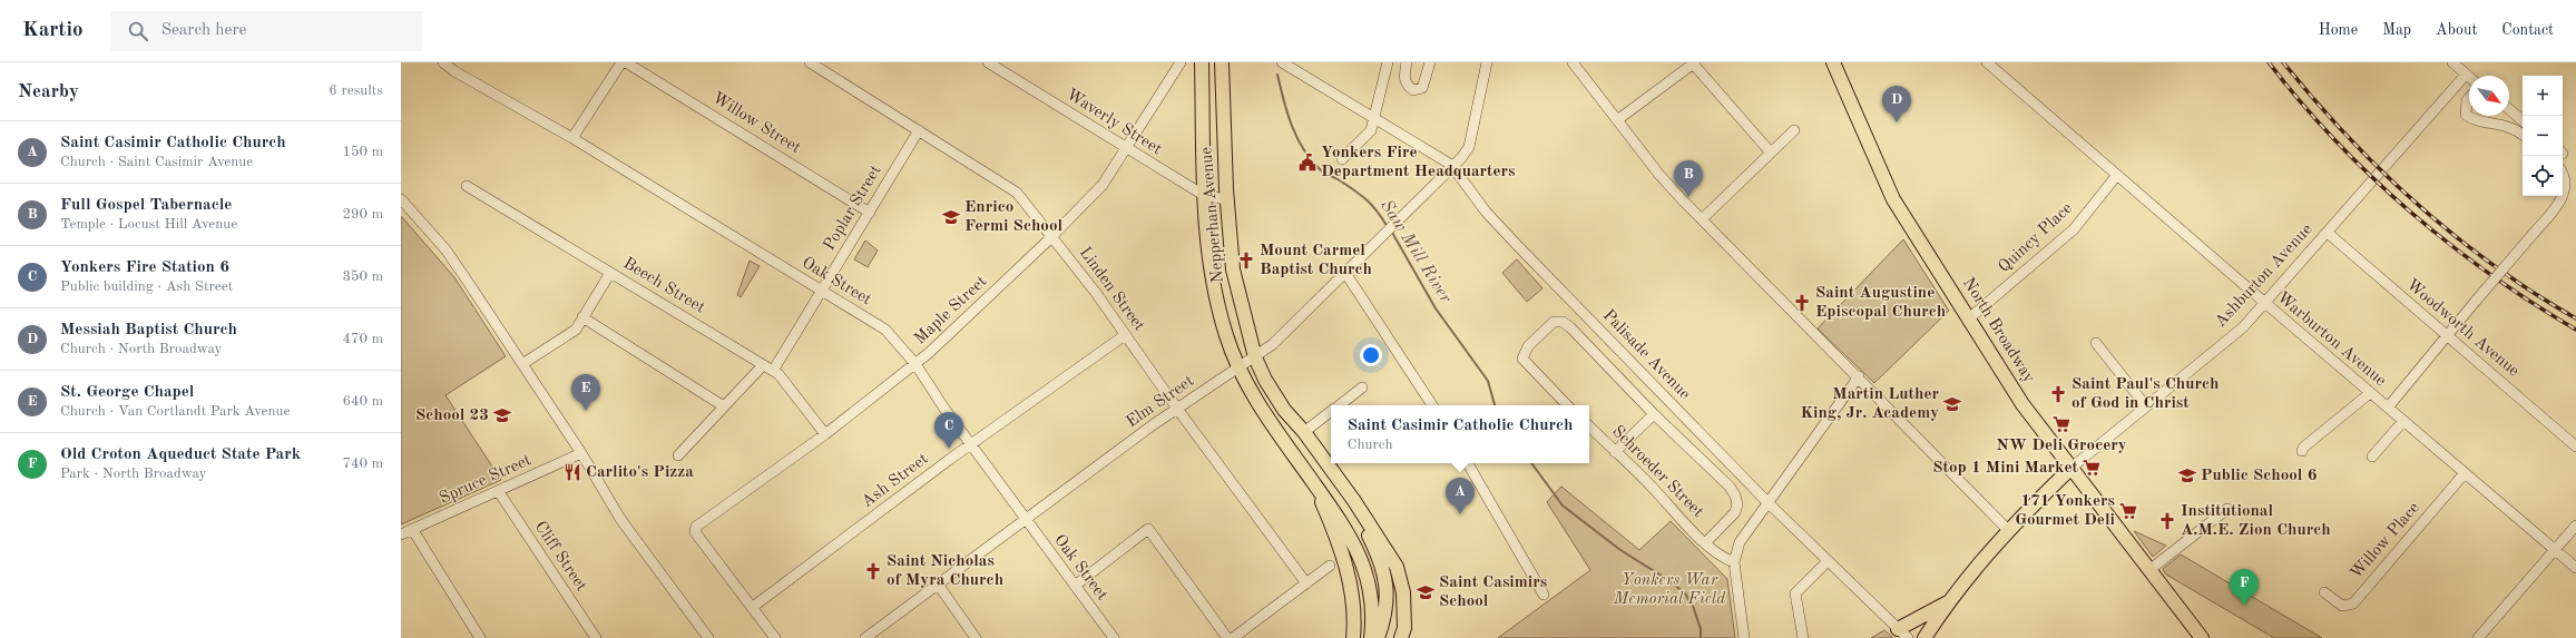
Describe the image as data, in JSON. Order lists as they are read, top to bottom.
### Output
{
  "streets": {
    "main road": ["Nepperhan Avenue", "Ashburton Avenue", "North Broadway"],
    "street": [
      "Waverly Street",
      "Willow Street",
      "Poplar Street",
      "Quincy Place",
      "Oak Street",
      "Beech Street",
      "Linden Street",
      "Maple Street",
      "Woodworth Avenue",
      "Warburton Avenue",
      "Palisade Avenue",
      "Elm Street",
      "Schroeder Street",
      "Spruce Street",
      "Ash Street",
      "Willow Place",
      "Cliff Street"
    ]
  },
  "crossings": [
    ["Waverly Street", "Nepperhan Avenue"],
    ["Waverly Street", "Maple Street"],
    ["Willow Street", "Poplar Street"],
    ["Poplar Street", "Oak Street"],
    ["Poplar Street", "Beech Street"],
    ["Poplar Street", "Linden Street"],
    ["Nepperhan Avenue", "Elm Street"],
    ["Quincy Place", "North Broadway"],
    ["Quincy Place", "Warburton Avenue"],
    ["Ashburton Avenue", "Woodworth Avenue"],
    ["Ashburton Avenue", "North Broadway"],
    ["Ashburton Avenue", "Warburton Avenue"],
    ["Oak Street", "Maple Street"],
    ["Oak Street", "Elm Street"],
    ["Oak Street", "Ash Street"],
    ["Beech Street", "Maple Street"],
    ["Linden Street", "Maple Street"],
    ["Linden Street", "Elm Street"],
    ["Linden Street", "Ash Street"],
    ["Maple Street", "Ash Street"],
    ["Warburton Avenue", "Willow Place"],
    ["Palisade Avenue", "Elm Street"],
    ["Spruce Street", "Cliff Street"]
  ],
  "water": ["Saw Mill River"],
  "parks": ["Yonkers War Memorial Field"],
  "places": {
    "public building": ["Yonkers Fire Department Headquarters"],
    "school or university": [
      "Enrico Fermi School",
      "Martin Luther King, Jr. Academy",
      "School 23",
      "Public School 6",
      "Saint Casimirs School"
    ],
    "church": [
      "Mount Carmel Baptist Church",
      "Saint Augustine Episcopal Church",
      "Saint Paul's Church of God in Christ",
      "Institutional A.M.E. Zion Church",
      "Saint Nicholas of Myra Church"
    ],
    "supermarket": ["NW Deli Grocery", "Stop 1 Mini Market", "171 Yonkers Gourmet Deli"],
    "restaurant": ["Carlito's Pizza"]
  },
  "north": "bottom right",
  "page": {
    "header": "Kartio",
    "search": "Search here",
    "nav": [
      "Home",
      "Map",
      "About",
      "Contact"
    ],
    "heading": ["Nearby", "6 results"],
    "map_buttons": ["+", "−"],
    "pins": [
      "D",
      "B",
      "E",
      "C",
      "A",
      "F"
    ],
    "list": [
      {
        "mark": "A",
        "name": "Saint Casimir Catholic Church",
        "note": "Church · Saint Casimir Avenue",
        "value": "150 m"
      },
      {
        "mark": "B",
        "name": "Full Gospel Tabernacle",
        "note": "Temple · Locust Hill Avenue",
        "value": "290 m"
      },
      {
        "mark": "C",
        "name": "Yonkers Fire Station 6",
        "note": "Public building · Ash Street",
        "value": "350 m"
      },
      {
        "mark": "D",
        "name": "Messiah Baptist Church",
        "note": "Church · North Broadway",
        "value": "470 m"
      },
      {
        "mark": "E",
        "name": "St. George Chapel",
        "note": "Church · Van Cortlandt Park Avenue",
        "value": "640 m"
      },
      {
        "mark": "F",
        "name": "Old Croton Aqueduct State Park",
        "note": "Park · North Broadway",
        "value": "740 m"
      }
    ],
    "popup": ["Saint Casimir Catholic Church", "Church"]
  }
}
